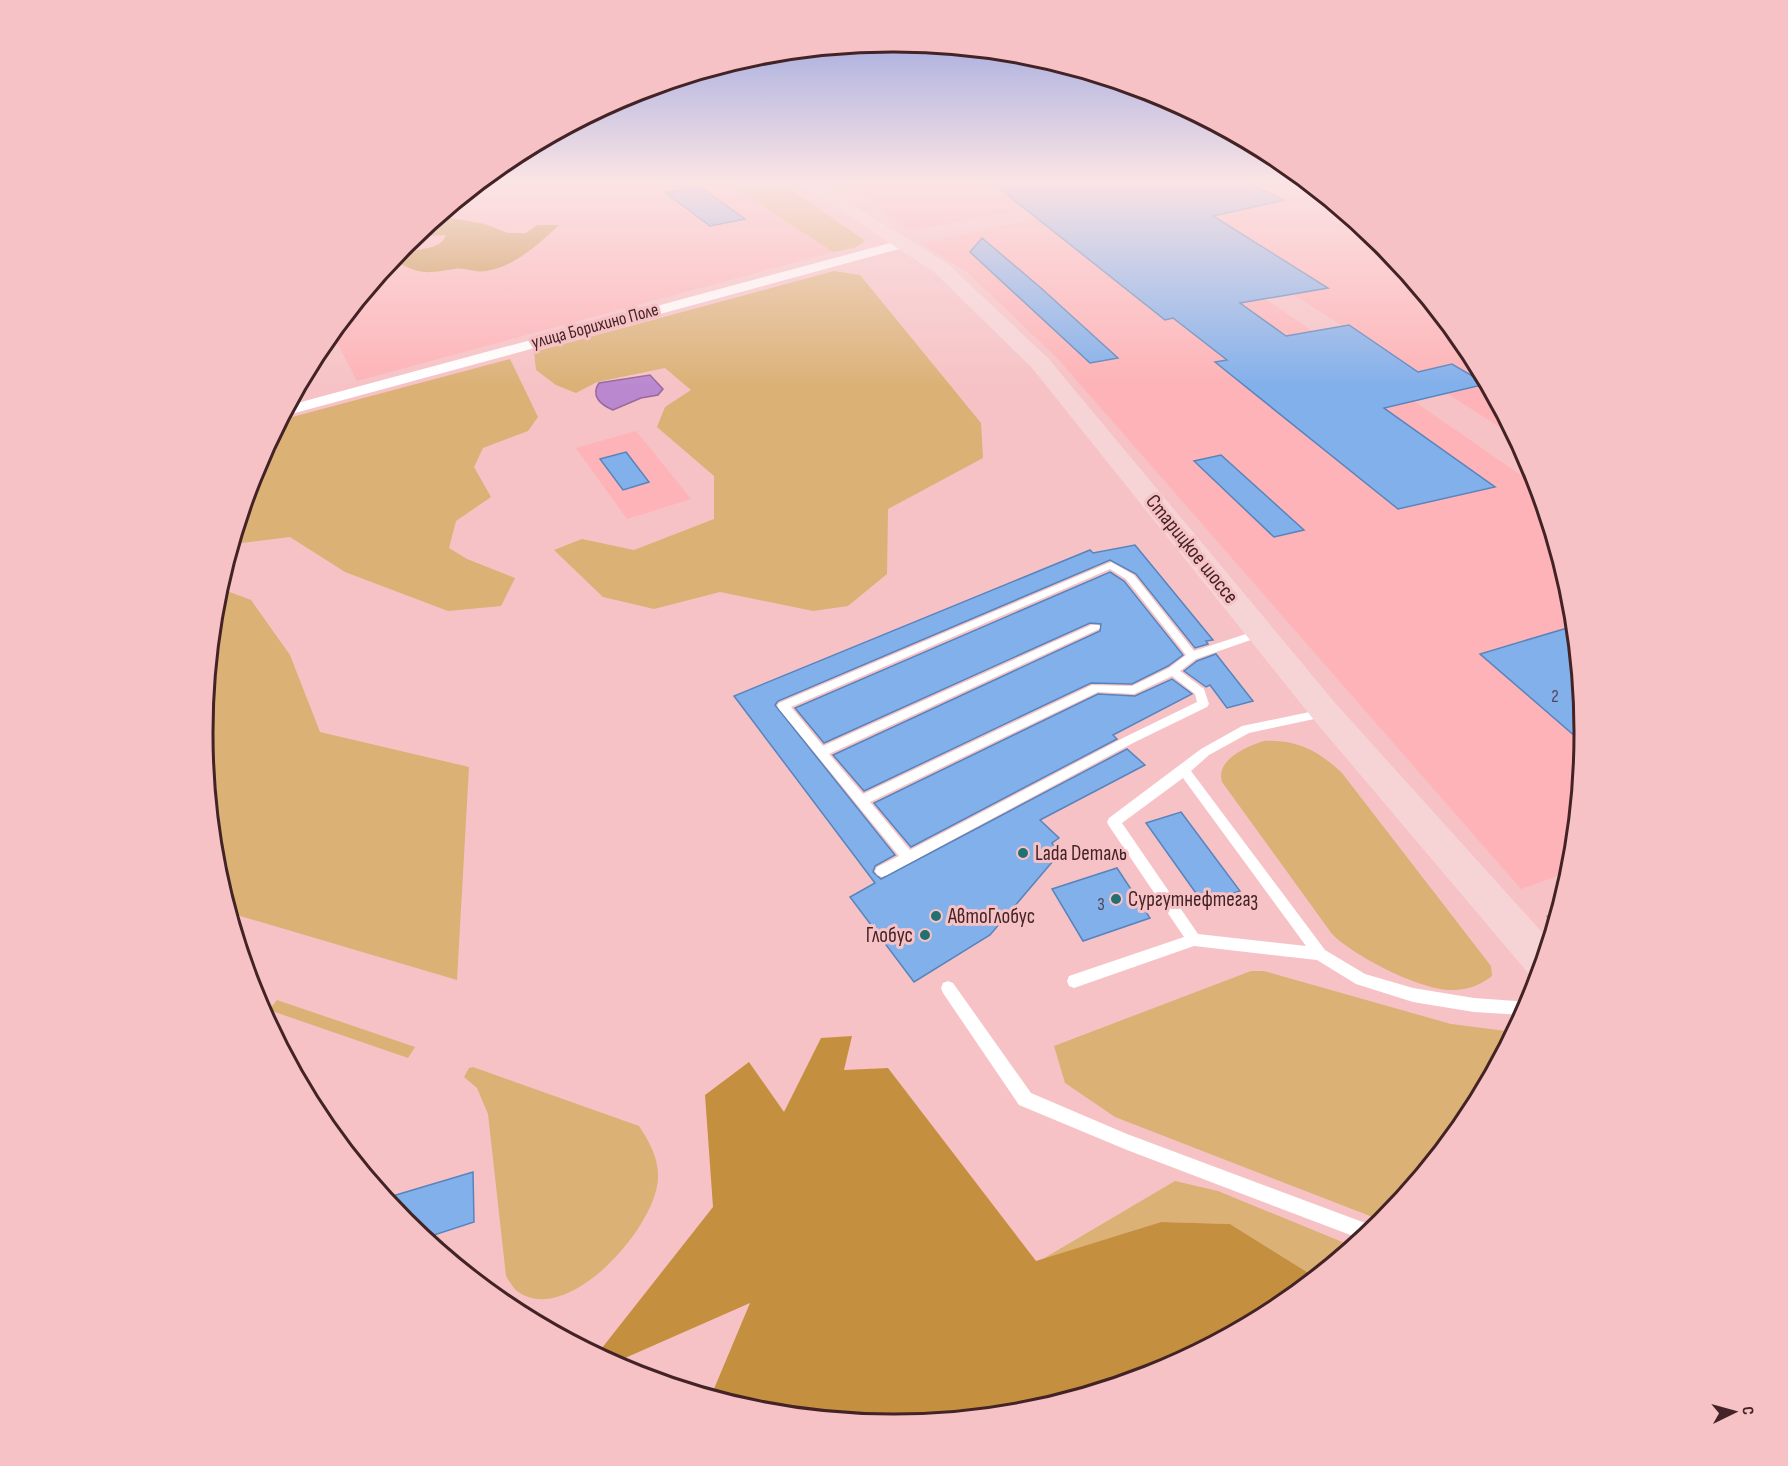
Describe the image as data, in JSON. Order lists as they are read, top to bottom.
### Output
{
  "streets": {
    "main road": ["Старицкое шоссе"],
    "street": ["улица Борихино Поле"]
  },
  "places": [
    "Lada Dеталь",
    "Сургутнефтегаз",
    "АвтоГлобус",
    "Глобус"
  ],
  "house_numbers": ["2", "3"],
  "north": "right"
}
